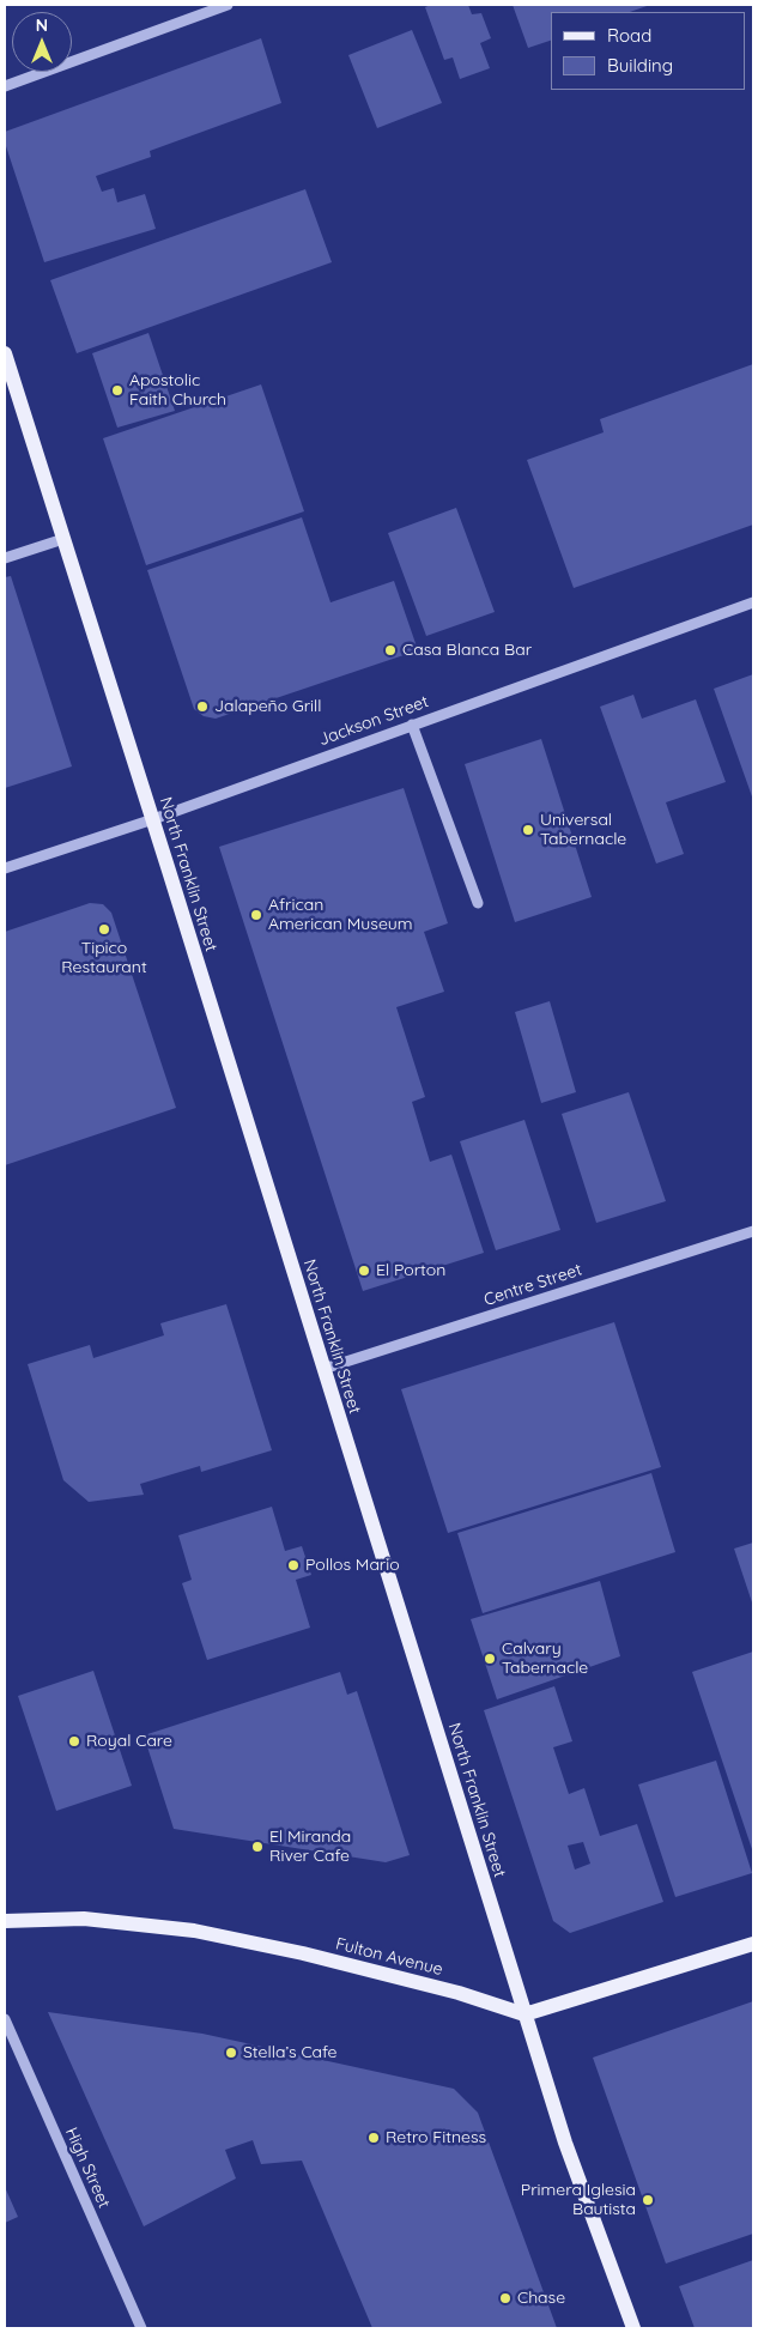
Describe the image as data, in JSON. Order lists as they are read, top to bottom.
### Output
{
  "streets": {
    "main road": ["North Franklin Street", "Fulton Avenue"],
    "street": ["Jackson Street", "Centre Street", "High Street"]
  },
  "crossings": [
    ["Jackson Street", "North Franklin Street"],
    ["North Franklin Street", "Centre Street"],
    ["North Franklin Street", "Fulton Avenue"]
  ],
  "places": [
    "Apostolic Faith Church",
    "Casa Blanca Bar",
    "Jalapeño Grill",
    "Universal Tabernacle",
    "African American Museum",
    "Tipico Restaurant",
    "El Porton",
    "Pollos Mario",
    "Calvary Tabernacle",
    "Royal Care",
    "El Miranda River Cafe",
    "Stella’s Cafe",
    "Retro Fitness",
    "Primera Iglesia Bautista",
    "Chase"
  ],
  "legend": ["Road", "Building"],
  "north": "top"
}
